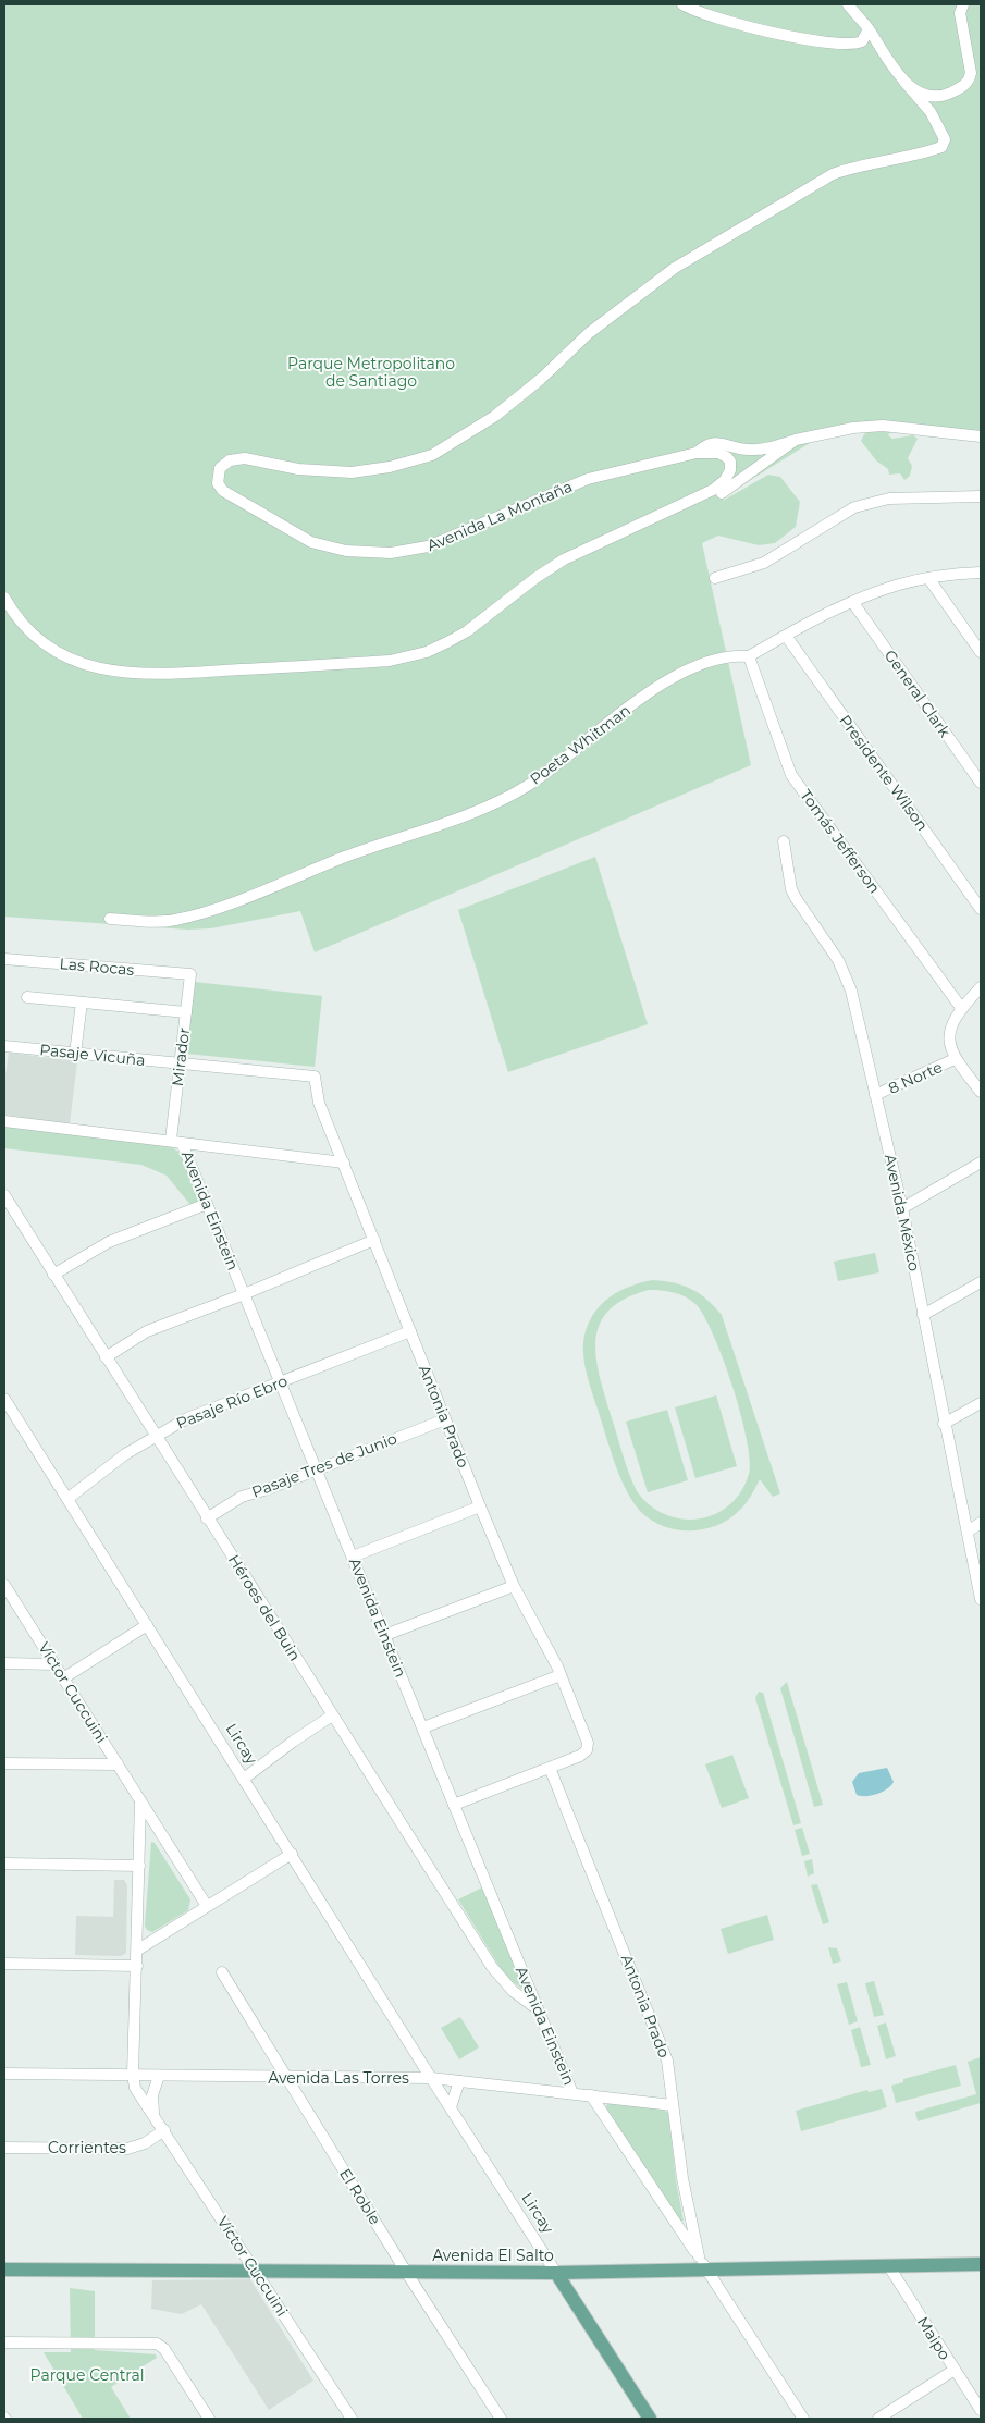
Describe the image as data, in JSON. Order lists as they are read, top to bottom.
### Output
{
  "streets": {
    "main road": ["Lircay", "Avenida El Salto"],
    "street": [
      "Avenida La Montaña",
      "General Clark",
      "Poeta Whitman",
      "Presidente Wilson",
      "Tomás Jefferson",
      "Las Rocas",
      "Pasaje Vicuña",
      "Mirador",
      "8 Norte",
      "Avenida Einstein",
      "Avenida México",
      "Pasaje Río Ebro",
      "Antonia Prado",
      "Pasaje Tres de Junio",
      "Héroes del Buin",
      "Víctor Cuccuini",
      "Avenida Las Torres",
      "Corrientes",
      "El Roble",
      "Maipo"
    ]
  },
  "crossings": [
    ["General Clark", "Poeta Whitman"],
    ["Poeta Whitman", "Presidente Wilson"],
    ["Poeta Whitman", "Tomás Jefferson"],
    ["Las Rocas", "Mirador"],
    ["Pasaje Vicuña", "Mirador"],
    ["Pasaje Vicuña", "Antonia Prado"],
    ["Mirador", "Avenida Einstein"],
    ["8 Norte", "Avenida México"],
    ["Avenida Einstein", "Pasaje Río Ebro"],
    ["Avenida Einstein", "Antonia Prado"],
    ["Avenida Einstein", "Pasaje Tres de Junio"],
    ["Avenida Einstein", "Héroes del Buin"],
    ["Avenida Einstein", "Avenida Las Torres"],
    ["Avenida Einstein", "Avenida El Salto"],
    ["Pasaje Río Ebro", "Antonia Prado"],
    ["Pasaje Río Ebro", "Héroes del Buin"],
    ["Pasaje Río Ebro", "Lircay"],
    ["Antonia Prado", "Pasaje Tres de Junio"],
    ["Antonia Prado", "Avenida Las Torres"],
    ["Pasaje Tres de Junio", "Héroes del Buin"],
    ["Víctor Cuccuini", "Avenida Las Torres"],
    ["Víctor Cuccuini", "Corrientes"],
    ["Víctor Cuccuini", "Avenida El Salto"],
    ["Lircay", "Avenida Las Torres"],
    ["Lircay", "Avenida El Salto"],
    ["Avenida Las Torres", "El Roble"],
    ["El Roble", "Avenida El Salto"],
    ["Avenida El Salto", "Maipo"]
  ],
  "parks": ["Parque Metropolitano de Santiago", "Parque Central"]
}
